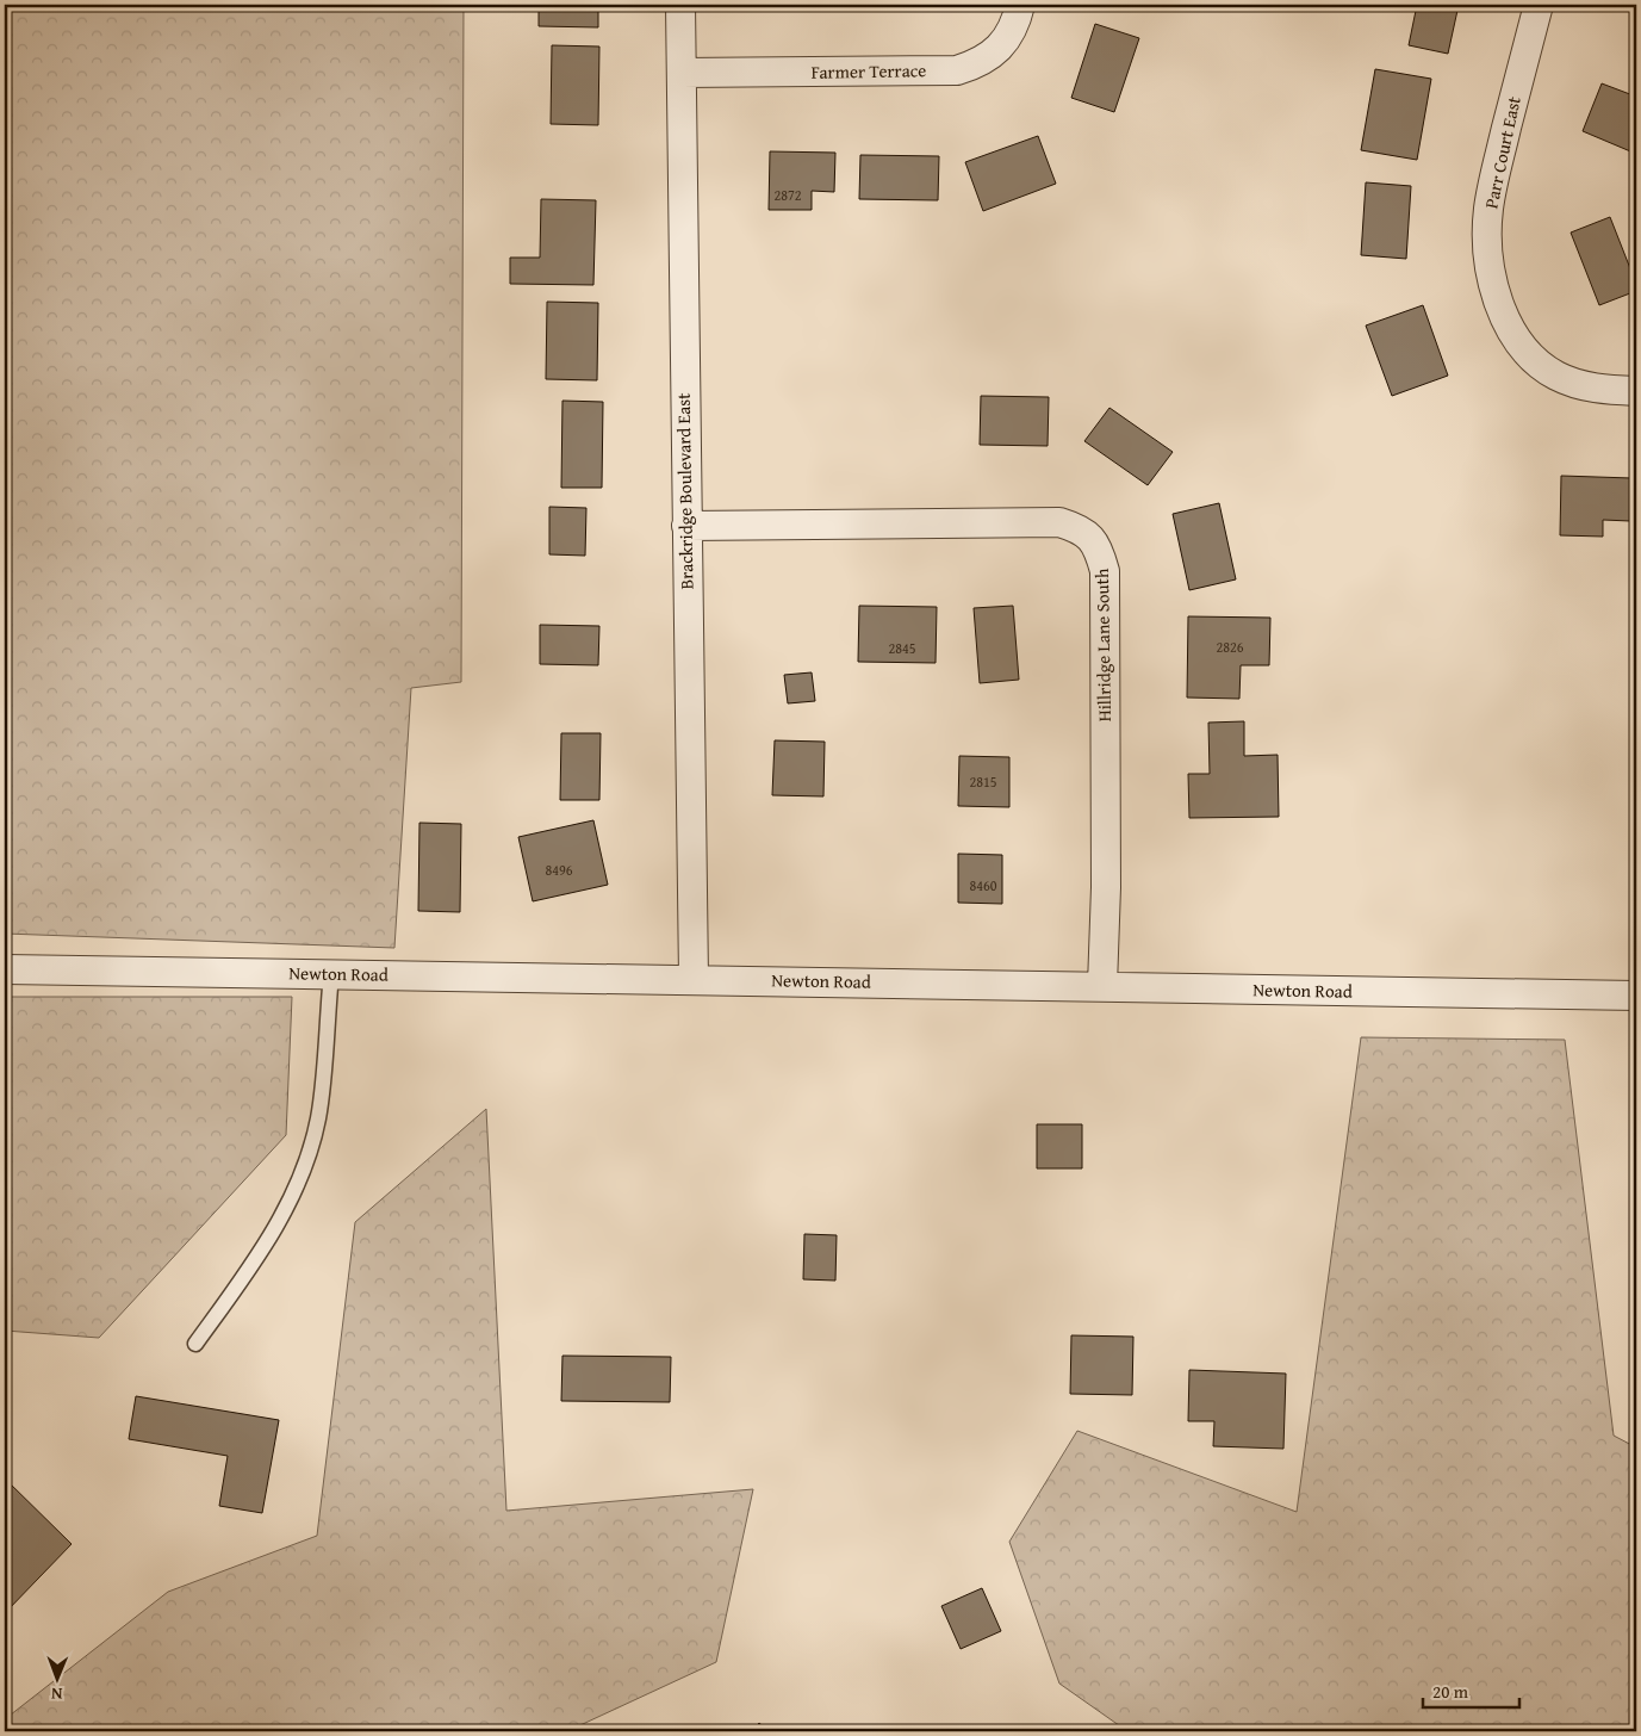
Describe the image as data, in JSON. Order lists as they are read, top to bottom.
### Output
{
  "streets": {
    "street": [
      "Farmer Terrace",
      "Parr Court East",
      "Brackridge Boulevard East",
      "Hillridge Lane South",
      "Newton Road"
    ]
  },
  "crossings": [
    ["Farmer Terrace", "Brackridge Boulevard East"],
    ["Brackridge Boulevard East", "Hillridge Lane South"],
    ["Brackridge Boulevard East", "Newton Road"],
    ["Hillridge Lane South", "Newton Road"]
  ],
  "house_numbers": [
    "2872",
    "2826",
    "2845",
    "2815",
    "8496",
    "8460"
  ],
  "scale_bar": "20 m",
  "north": "bottom"
}
